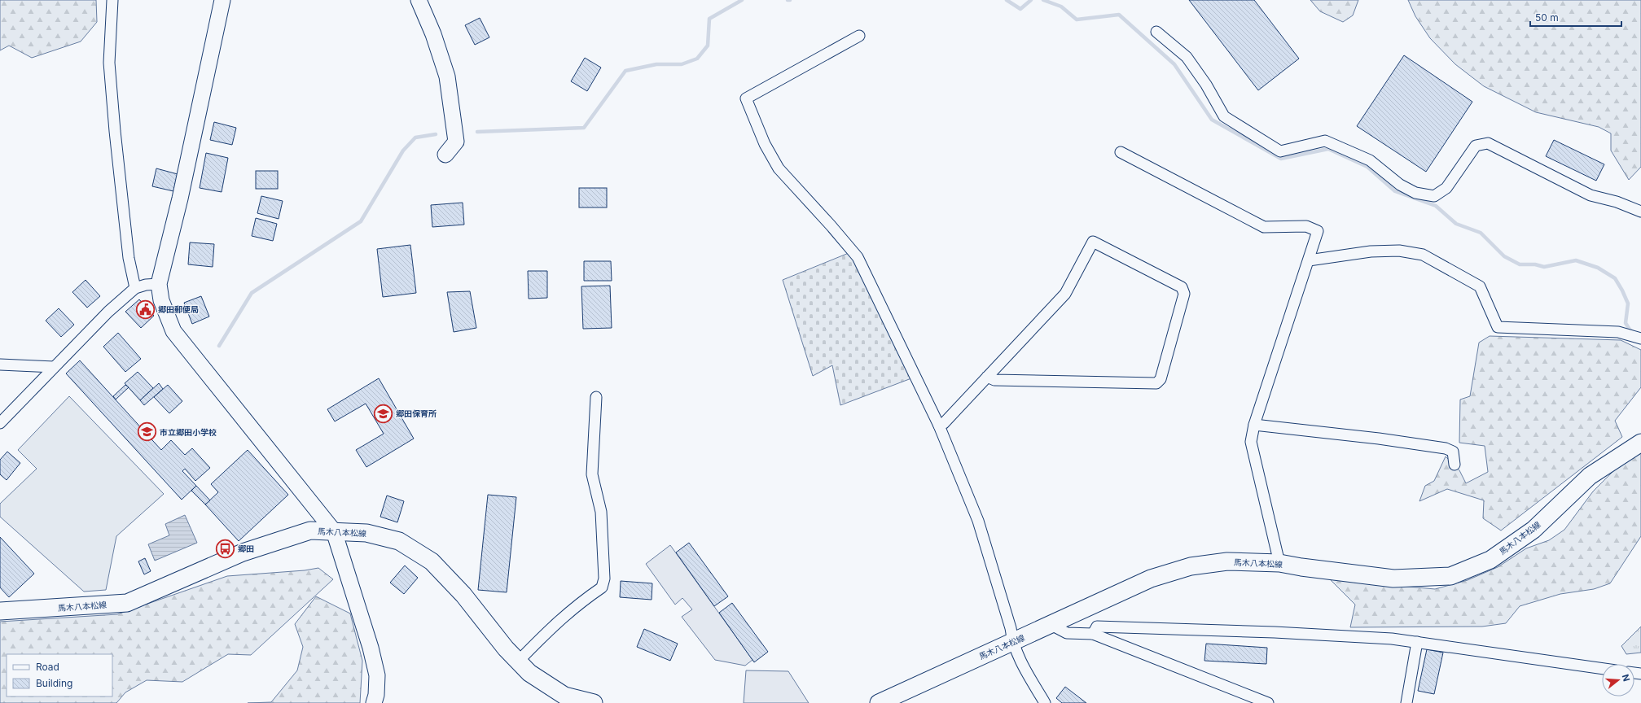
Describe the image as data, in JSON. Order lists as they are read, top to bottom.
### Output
{
  "streets": {
    "main road": ["馬木八本松線"]
  },
  "places": {
    "public building": ["郷田郵便局"],
    "school or university": ["郷田保育所", "市立郷田小学校"],
    "bus stop": ["郷田"]
  },
  "legend": ["Road", "Building"],
  "scale_bar": "50 m",
  "north": "right"
}
